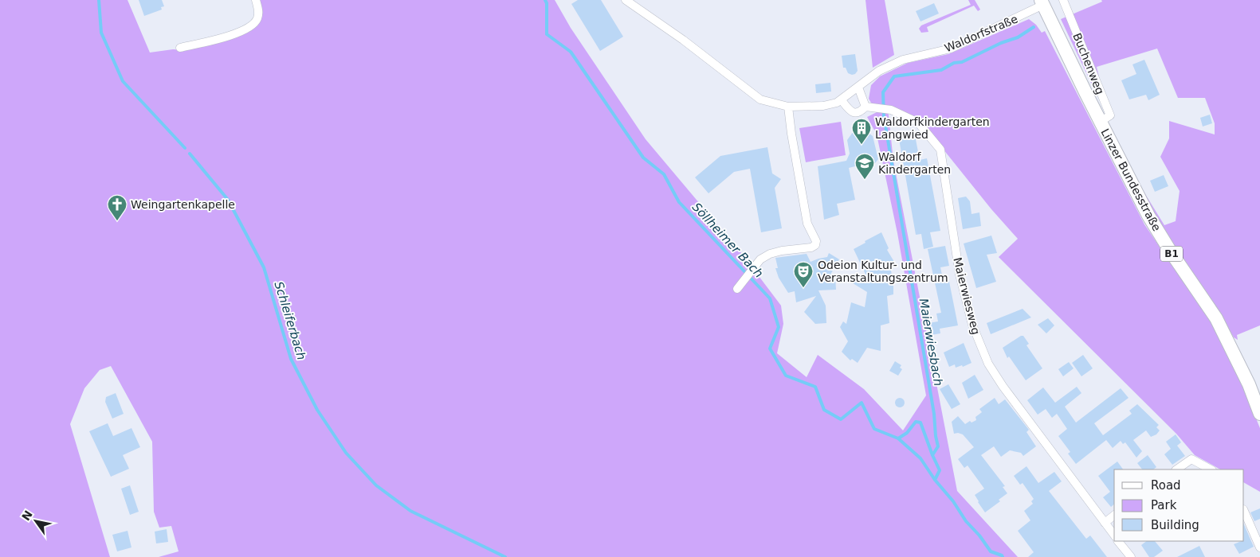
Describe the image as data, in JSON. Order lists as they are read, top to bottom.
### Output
{
  "streets": {
    "main road": ["Linzer Bundesstraße", "B1"],
    "street": ["Waldorfstraße", "Buchenweg", "Maierwiesweg"]
  },
  "crossings": [
    ["Waldorfstraße", "Linzer Bundesstraße"],
    ["Waldorfstraße", "Maierwiesweg"],
    ["Buchenweg", "Linzer Bundesstraße"]
  ],
  "water": ["Söllheimer Bach", "Schleiferbach", "Maierwiesbach"],
  "places": {
    "building": ["Waldorfkindergarten Langwied"],
    "school or university": ["Waldorf Kindergarten"],
    "church": ["Weingartenkapelle"],
    "theatre": ["Odeion Kultur- und Veranstaltungszentrum"]
  },
  "legend": ["Road", "Park", "Building"],
  "north": "top left"
}
